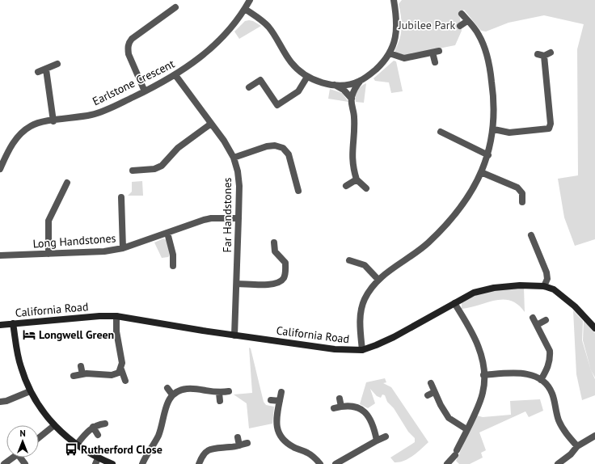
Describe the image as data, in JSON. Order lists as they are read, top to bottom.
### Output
{
  "streets": {
    "street": [
      "Earlstone Crescent",
      "Far Handstones",
      "Long Handstones",
      "California Road"
    ]
  },
  "crossings": [
    ["Earlstone Crescent", "Far Handstones"],
    ["Far Handstones", "Long Handstones"],
    ["Far Handstones", "California Road"]
  ],
  "parks": ["Jubilee Park"],
  "places": {
    "hotel": ["Longwell Green"],
    "bus stop": ["Rutherford Close"]
  },
  "north": "top"
}
